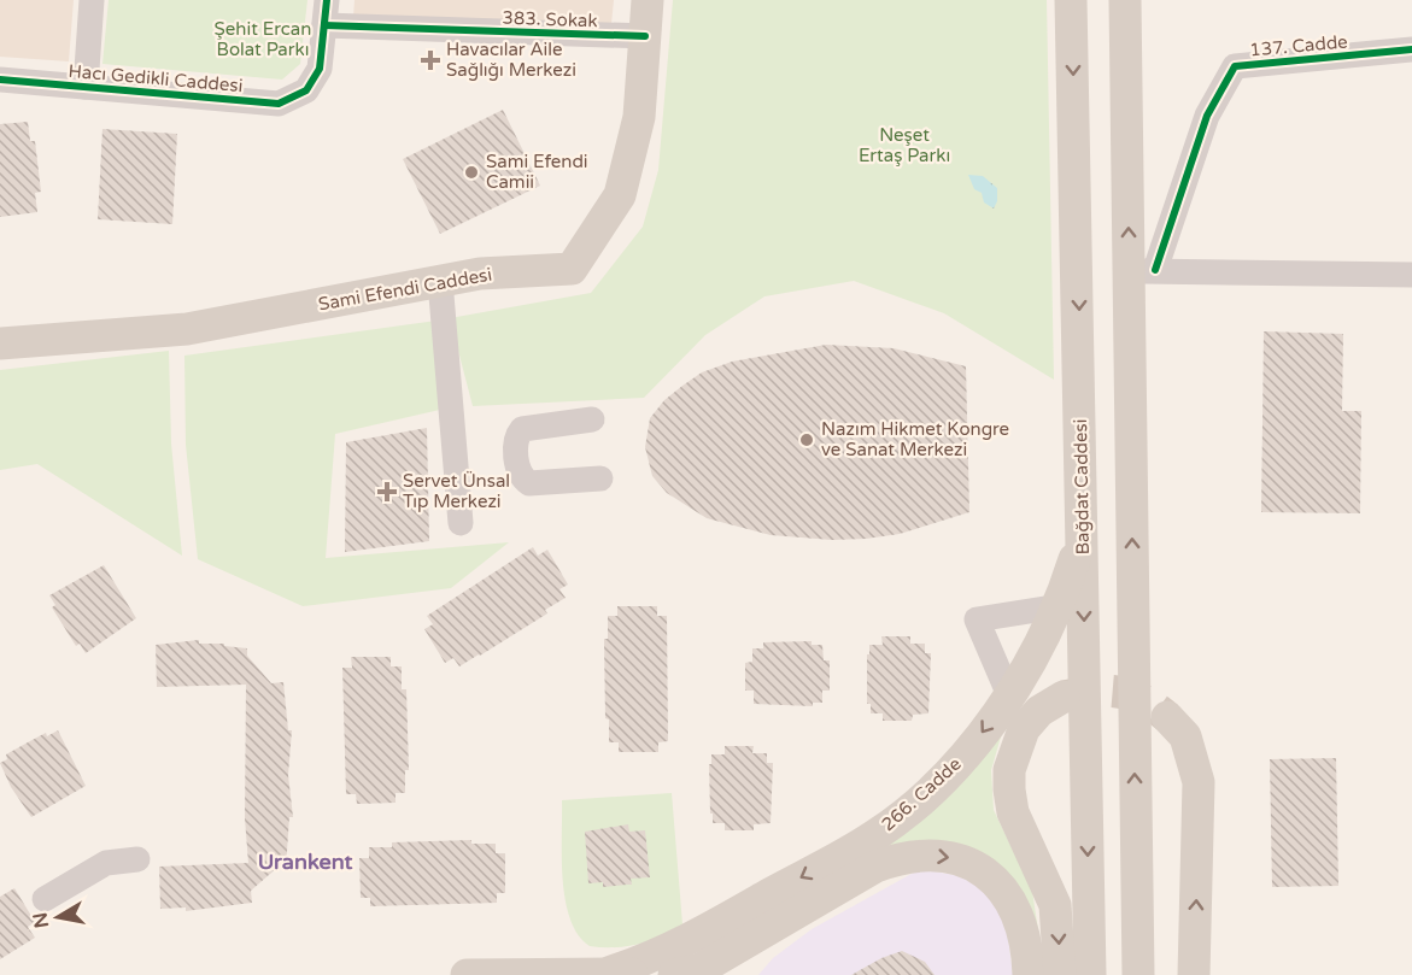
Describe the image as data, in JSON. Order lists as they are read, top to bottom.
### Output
{
  "streets": {
    "main road": ["Sami Efendi Caddesi", "Bağdat Caddesi", "266. Cadde"],
    "street": ["383. Sokak", "137. Cadde", "Hacı Gedikli Caddesi"]
  },
  "crossings": [
    ["383. Sokak", "Hacı Gedikli Caddesi"],
    ["383. Sokak", "Sami Efendi Caddesi"],
    ["Bağdat Caddesi", "266. Cadde"]
  ],
  "one_way": ["266. Cadde"],
  "districts": ["Urankent"],
  "parks": ["Şehit Ercan Bolat Parkı", "Neşet Ertaş Parkı"],
  "places": {
    "health": ["Havacılar Aile Sağlığı Merkezi", "Servet Ünsal Tıp Merkezi"],
    "other": ["Sami Efendi Camii", "Nazım Hikmet Kongre ve Sanat Merkezi"]
  },
  "north": "left"
}
